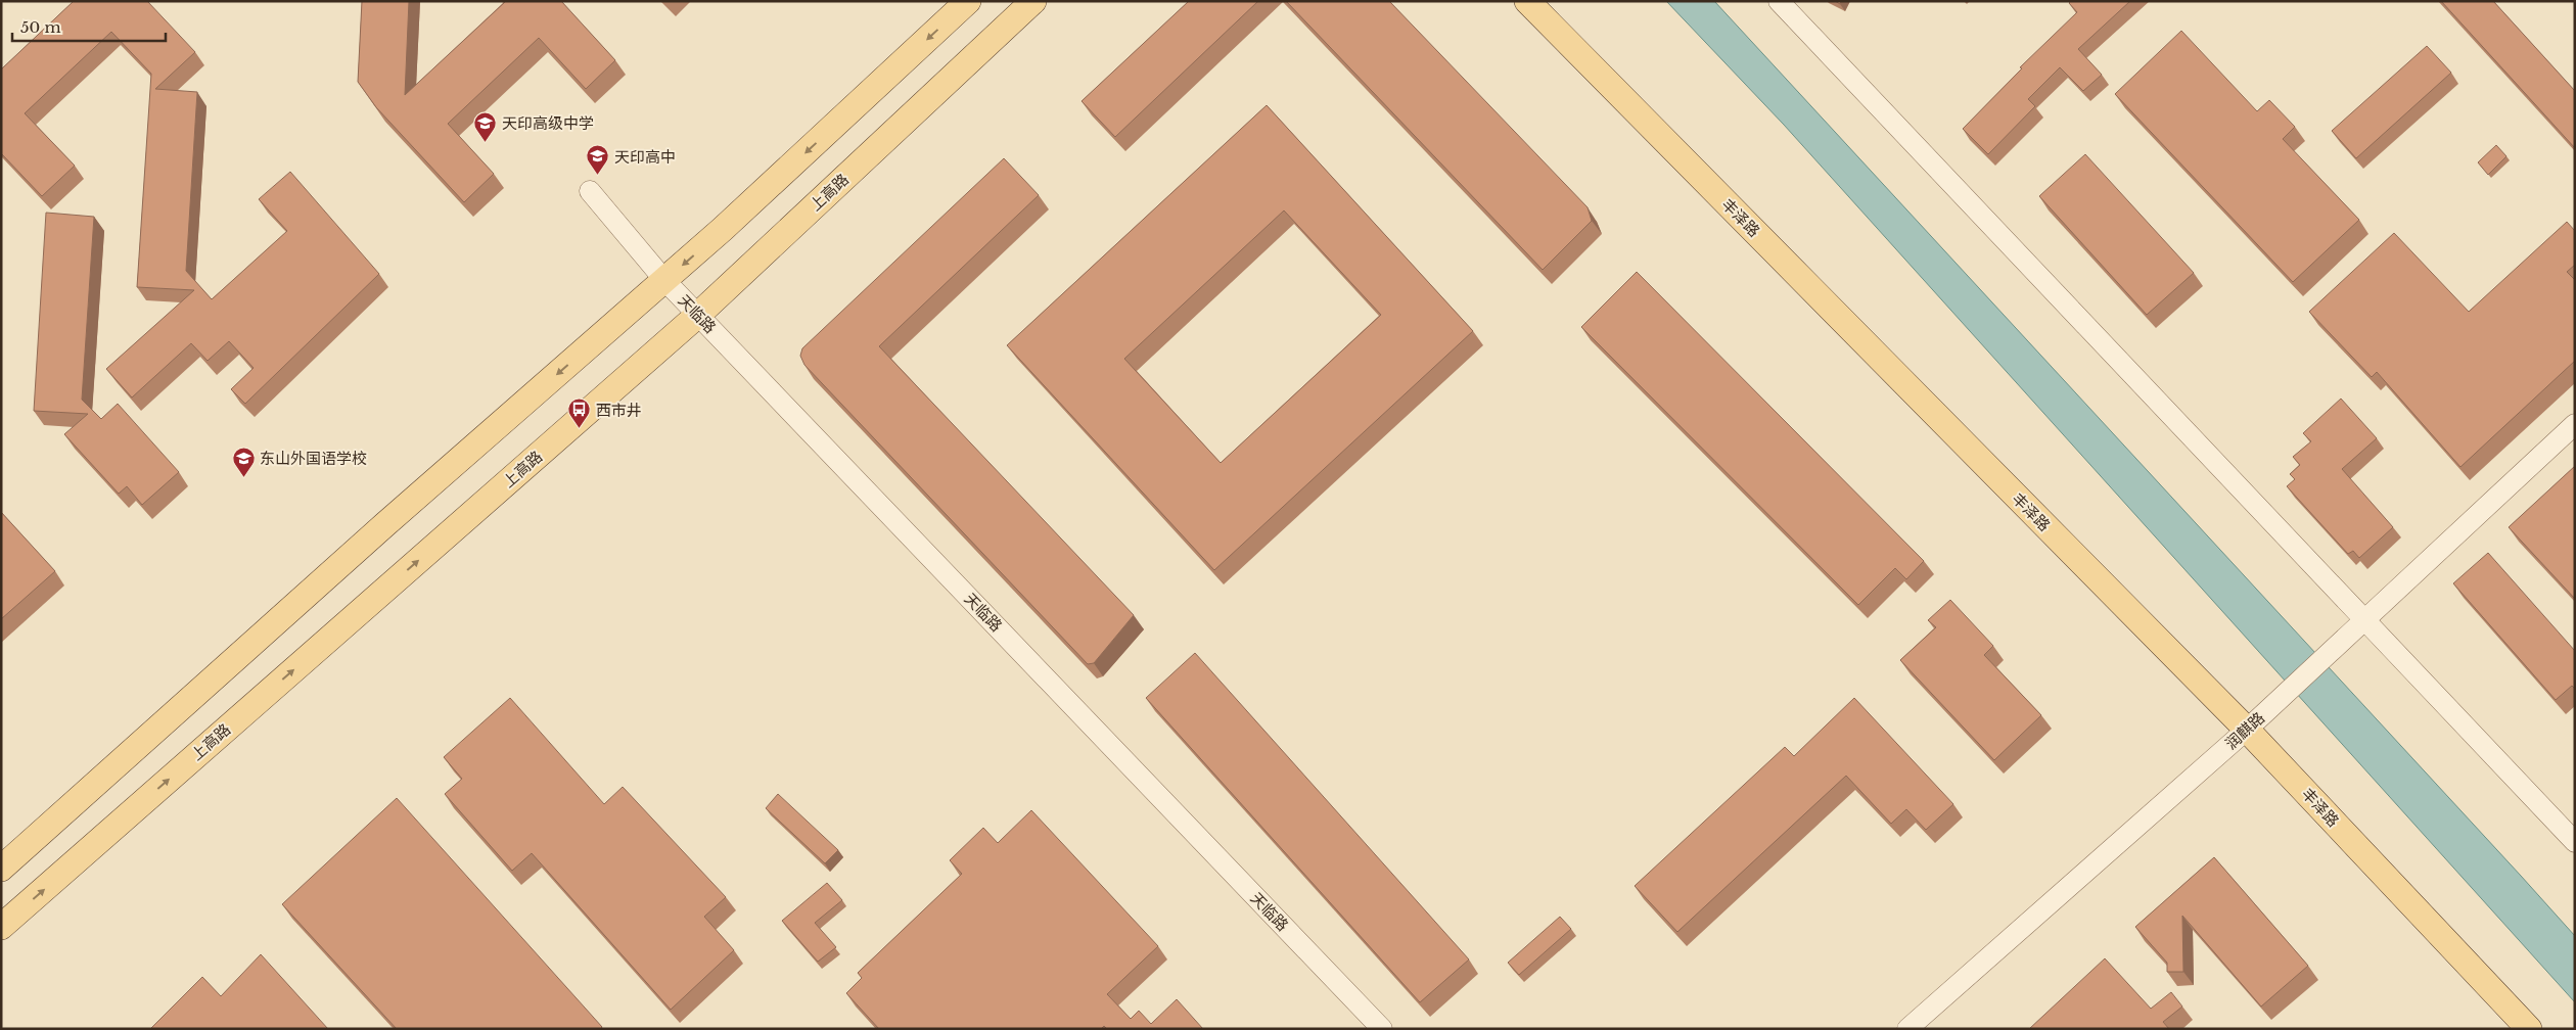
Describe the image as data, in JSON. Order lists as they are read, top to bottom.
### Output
{
  "streets": {
    "main road": ["上高路", "丰泽路"],
    "street": ["天临路", "润麒路"]
  },
  "crossings": [
    ["上高路", "天临路"],
    ["丰泽路", "润麒路"]
  ],
  "places": {
    "school or university": ["天印高级中学", "天印高中", "东山外国语学校"],
    "bus stop": ["西市井"]
  },
  "scale_bar": "50 m"
}
